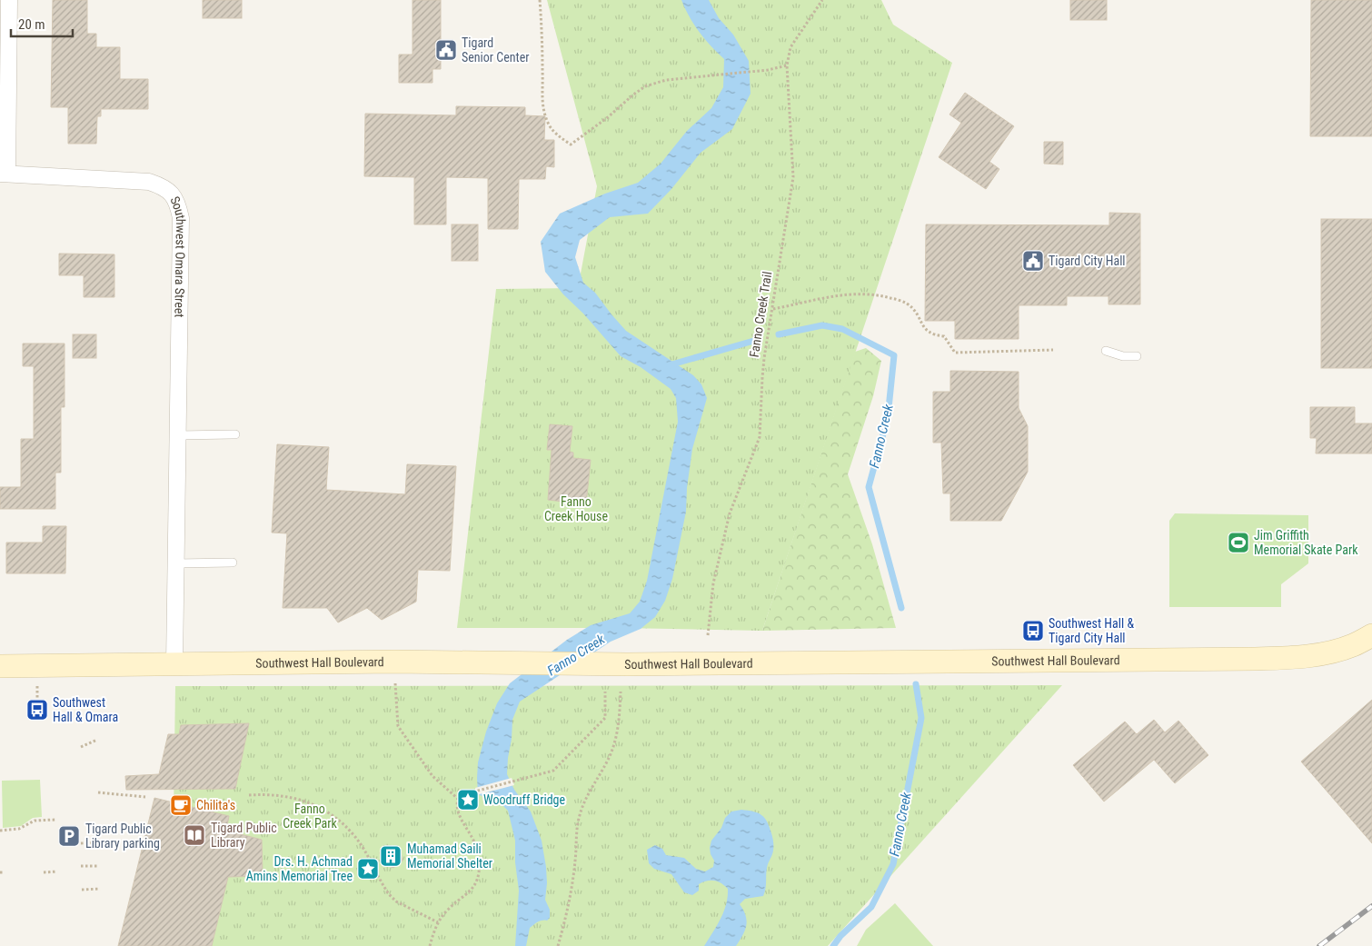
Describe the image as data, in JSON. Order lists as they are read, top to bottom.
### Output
{
  "streets": {
    "main road": ["Southwest Hall Boulevard"],
    "street": ["Southwest Omara Street"],
    "path": ["Fanno Creek Trail"]
  },
  "crossings": [
    ["Southwest Omara Street", "Southwest Hall Boulevard"]
  ],
  "water": ["Fanno Creek"],
  "parks": ["Fanno Creek House", "Fanno Creek Park"],
  "places": {
    "public building": ["Tigard Senior Center", "Tigard City Hall"],
    "sports": ["Jim Griffith Memorial Skate Park"],
    "bus stop": ["Southwest Hall & Tigard City Hall", "Southwest Hall & Omara"],
    "place": ["Woodruff Bridge", "Drs. H. Achmad Amins Memorial Tree"],
    "cafe": ["Chilita's"],
    "library": ["Tigard Public Library"],
    "parking": ["Tigard Public Library parking"],
    "building": ["Muhamad Saili Memorial Shelter"]
  },
  "scale_bar": "20 m"
}
